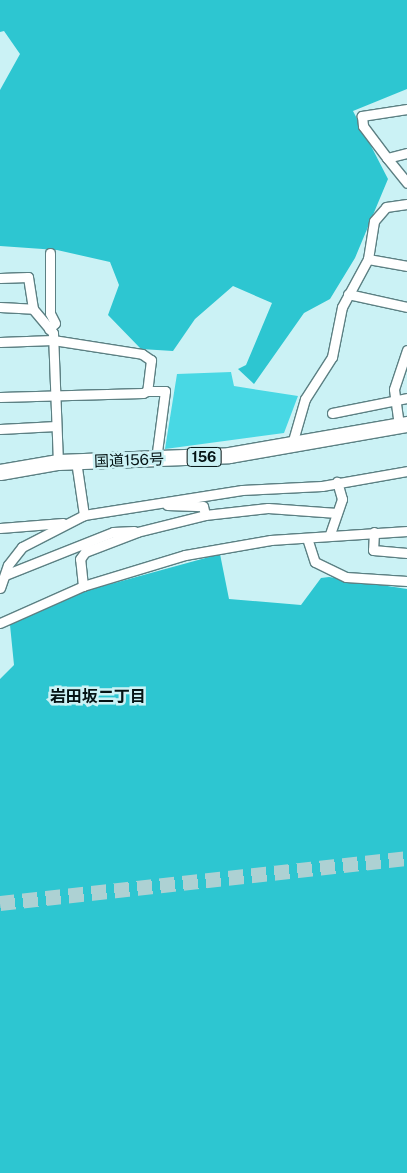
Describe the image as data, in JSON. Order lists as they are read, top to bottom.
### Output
{
  "streets": {
    "highway": ["156", "国道156号"]
  },
  "districts": ["岩田坂二丁目"]
}
